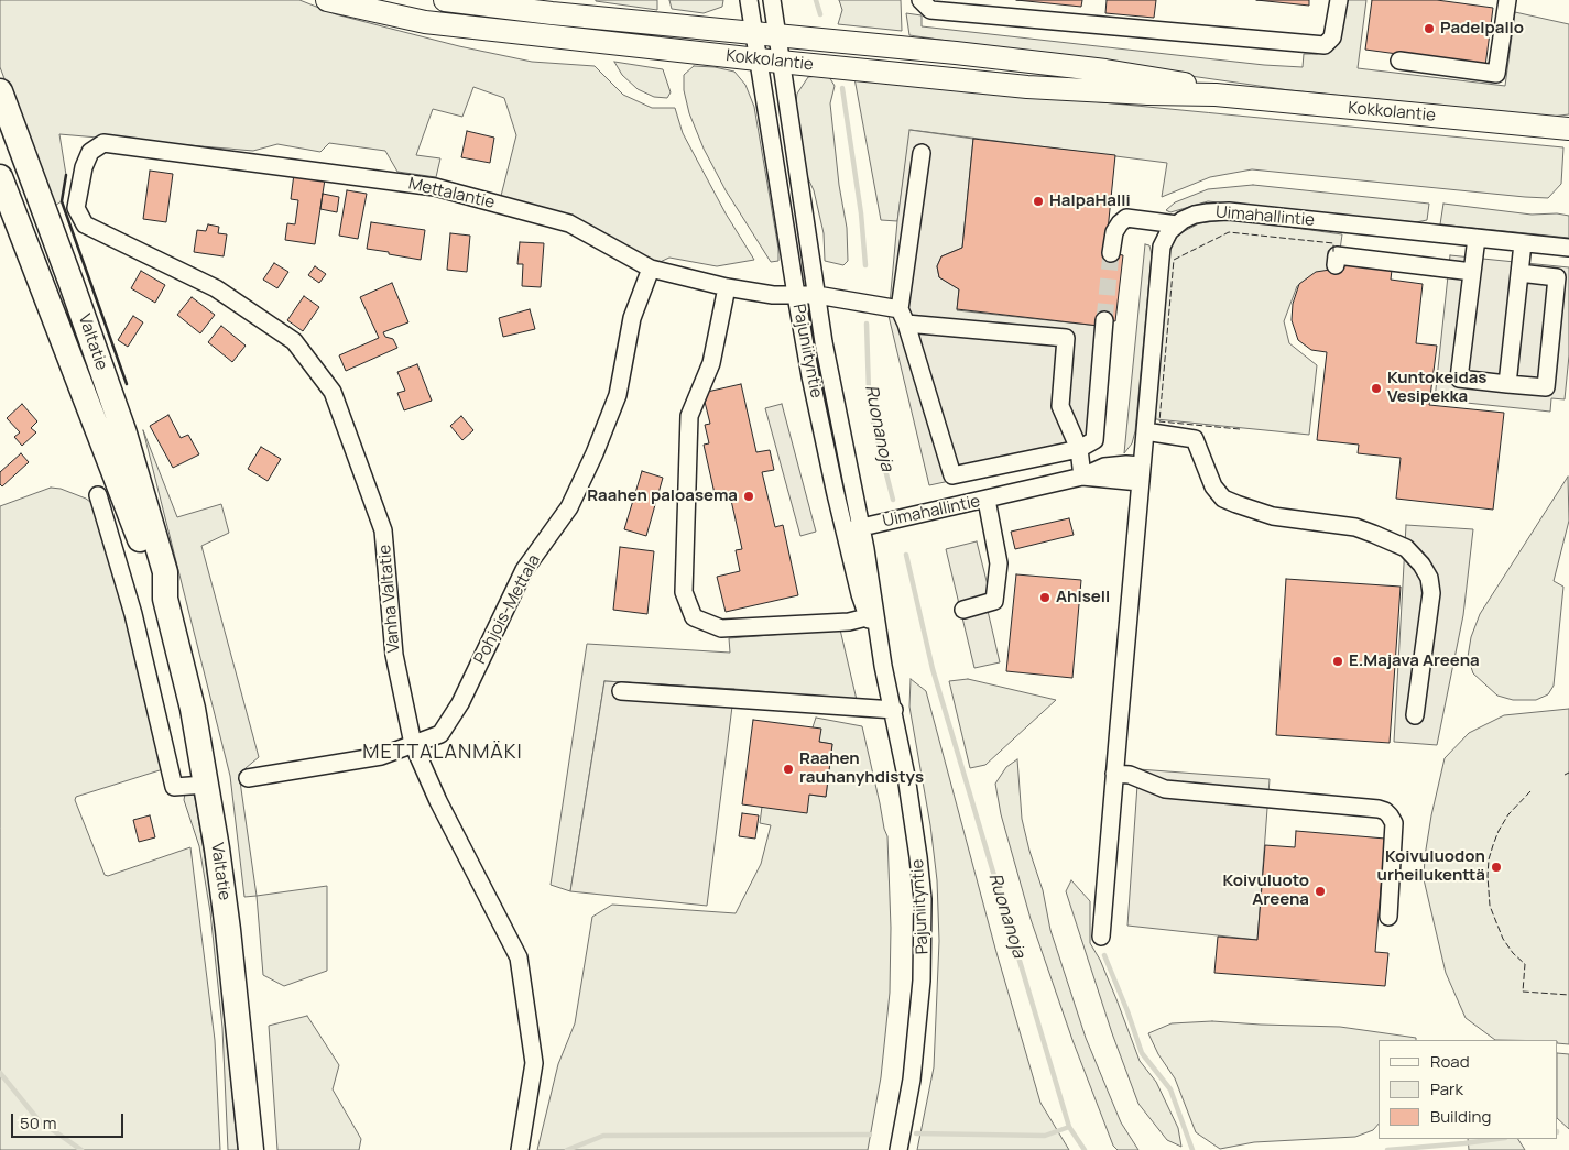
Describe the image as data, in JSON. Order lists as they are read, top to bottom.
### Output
{
  "streets": {
    "highway": ["Valtatie"],
    "main road": ["Kokkolantie"],
    "street": [
      "Mettalantie",
      "Uimahallintie",
      "Pajuniityntie",
      "Vanha Valtatie",
      "Pohjois-Mettala"
    ]
  },
  "crossings": [
    ["Kokkolantie", "Pajuniityntie"],
    ["Mettalantie", "Pajuniityntie"],
    ["Mettalantie", "Vanha Valtatie"],
    ["Mettalantie", "Pohjois-Mettala"],
    ["Uimahallintie", "Pajuniityntie"],
    ["Vanha Valtatie", "Pohjois-Mettala"]
  ],
  "districts": ["METTALANMÄKI"],
  "water": ["Ruonanoja"],
  "places": [
    "Padelpallo",
    "HalpaHalli",
    "Kuntokeidas Vesipekka",
    "Raahen paloasema",
    "Ahlsell",
    "E.Majava Areena",
    "Raahen rauhanyhdistys",
    "Koivuluodon urheilukenttä",
    "Koivuluoto Areena"
  ],
  "legend": ["Road", "Park", "Building"],
  "scale_bar": "50 m"
}
